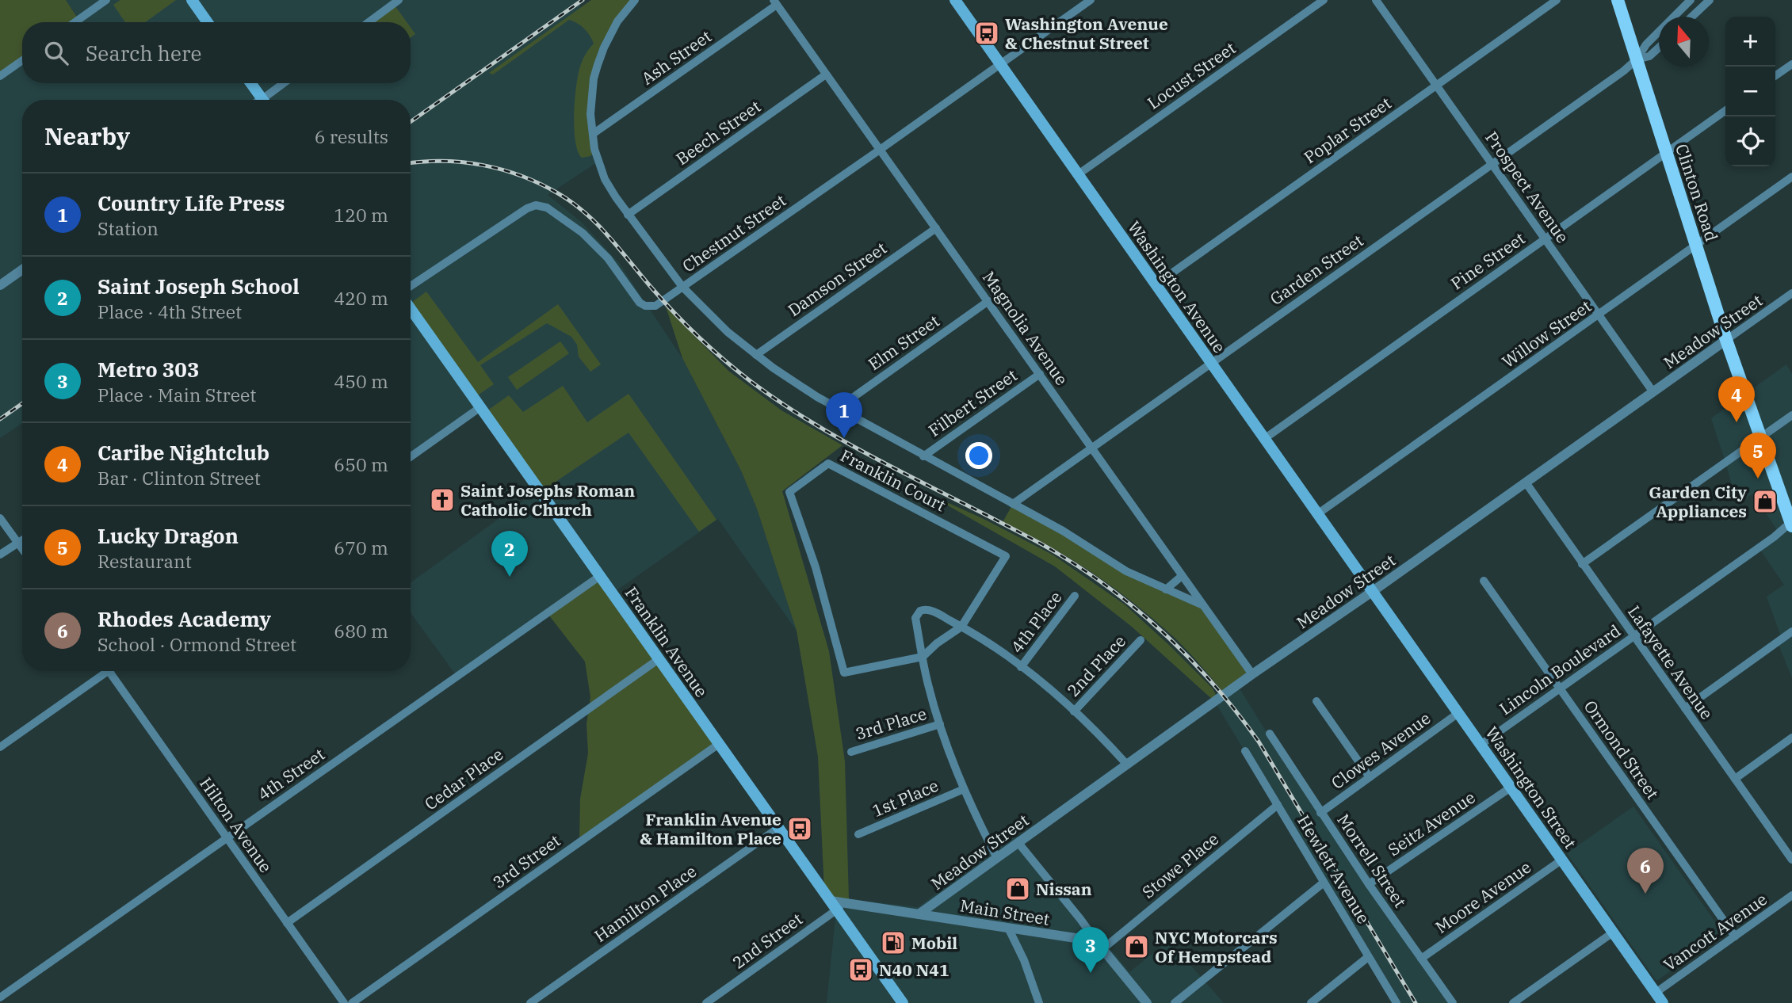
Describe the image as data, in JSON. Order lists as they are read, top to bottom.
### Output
{
  "streets": {
    "main road": [
      "Clinton Road",
      "Washington Avenue",
      "Franklin Avenue",
      "Washington Street"
    ],
    "street": [
      "Ash Street",
      "Locust Street",
      "Poplar Street",
      "Beech Street",
      "Prospect Avenue",
      "Chestnut Street",
      "Pine Street",
      "Garden Street",
      "Damson Street",
      "Magnolia Avenue",
      "Meadow Street",
      "Willow Street",
      "Elm Street",
      "Filbert Street",
      "Franklin Court",
      "4th Place",
      "Lafayette Avenue",
      "2nd Place",
      "Lincoln Boulevard",
      "3rd Place",
      "Ormond Street",
      "Clowes Avenue",
      "4th Street",
      "Cedar Place",
      "1st Place",
      "Seitz Avenue",
      "Hilton Avenue",
      "Morrell Street",
      "3rd Street",
      "Stowe Place",
      "Hewlett Avenue",
      "Moore Avenue",
      "Hamilton Place",
      "Main Street",
      "Vancott Avenue",
      "2nd Street"
    ]
  },
  "crossings": [
    ["Ash Street", "Magnolia Avenue"],
    ["Locust Street", "Washington Avenue"],
    ["Poplar Street", "Prospect Avenue"],
    ["Poplar Street", "Washington Avenue"],
    ["Beech Street", "Magnolia Avenue"],
    ["Prospect Avenue", "Pine Street"],
    ["Prospect Avenue", "Garden Street"],
    ["Prospect Avenue", "Meadow Street"],
    ["Prospect Avenue", "Willow Street"],
    ["Clinton Road", "Pine Street"],
    ["Clinton Road", "Garden Street"],
    ["Clinton Road", "Meadow Street"],
    ["Clinton Road", "Willow Street"],
    ["Clinton Road", "Lincoln Boulevard"],
    ["Chestnut Street", "Washington Avenue"],
    ["Chestnut Street", "Magnolia Avenue"],
    ["Pine Street", "Washington Avenue"],
    ["Garden Street", "Washington Avenue"],
    ["Garden Street", "Magnolia Avenue"],
    ["Damson Street", "Magnolia Avenue"],
    ["Washington Avenue", "Meadow Street"],
    ["Washington Avenue", "Willow Street"],
    ["Washington Avenue", "Washington Street"],
    ["Magnolia Avenue", "Meadow Street"],
    ["Magnolia Avenue", "Elm Street"],
    ["Magnolia Avenue", "Filbert Street"],
    ["Meadow Street", "Lafayette Avenue"],
    ["Meadow Street", "Washington Street"],
    ["Meadow Street", "Main Street"],
    ["Franklin Avenue", "4th Street"],
    ["Franklin Avenue", "Cedar Place"],
    ["Franklin Avenue", "3rd Street"],
    ["Franklin Avenue", "Hamilton Place"],
    ["Franklin Avenue", "Main Street"],
    ["Franklin Avenue", "2nd Street"],
    ["Lafayette Avenue", "Lincoln Boulevard"],
    ["Lincoln Boulevard", "Ormond Street"],
    ["Lincoln Boulevard", "Washington Street"],
    ["Ormond Street", "Vancott Avenue"],
    ["Clowes Avenue", "Washington Street"],
    ["Clowes Avenue", "Morrell Street"],
    ["4th Street", "Hilton Avenue"],
    ["Cedar Place", "Hilton Avenue"],
    ["Washington Street", "Seitz Avenue"],
    ["Washington Street", "Moore Avenue"],
    ["Washington Street", "Vancott Avenue"],
    ["Seitz Avenue", "Morrell Street"],
    ["Morrell Street", "Moore Avenue"],
    ["Stowe Place", "Hewlett Avenue"],
    ["Stowe Place", "Main Street"],
    ["Main Street", "2nd Street"]
  ],
  "places": {
    "bus stop": ["Washington Avenue & Chestnut Street", "Franklin Avenue & Hamilton Place", "N40 N41"],
    "church": ["Saint Josephs Roman Catholic Church"],
    "shop": ["Garden City Appliances", "Nissan", "NYC Motorcars Of Hempstead"],
    "fuel station": ["Mobil"]
  },
  "north": "top",
  "page": {
    "map_buttons": ["+", "−"],
    "search": "Search here",
    "heading": ["Nearby", "6 results"],
    "list": [
      {
        "mark": "1",
        "name": "Country Life Press",
        "note": "Station",
        "value": "120 m"
      },
      {
        "mark": "2",
        "name": "Saint Joseph School",
        "note": "Place · 4th Street",
        "value": "420 m"
      },
      {
        "mark": "3",
        "name": "Metro 303",
        "note": "Place · Main Street",
        "value": "450 m"
      },
      {
        "mark": "4",
        "name": "Caribe Nightclub",
        "note": "Bar · Clinton Street",
        "value": "650 m"
      },
      {
        "mark": "5",
        "name": "Lucky Dragon",
        "note": "Restaurant",
        "value": "670 m"
      },
      {
        "mark": "6",
        "name": "Rhodes Academy",
        "note": "School · Ormond Street",
        "value": "680 m"
      }
    ],
    "pins": [
      "4",
      "1",
      "5",
      "2",
      "6",
      "3"
    ]
  }
}
